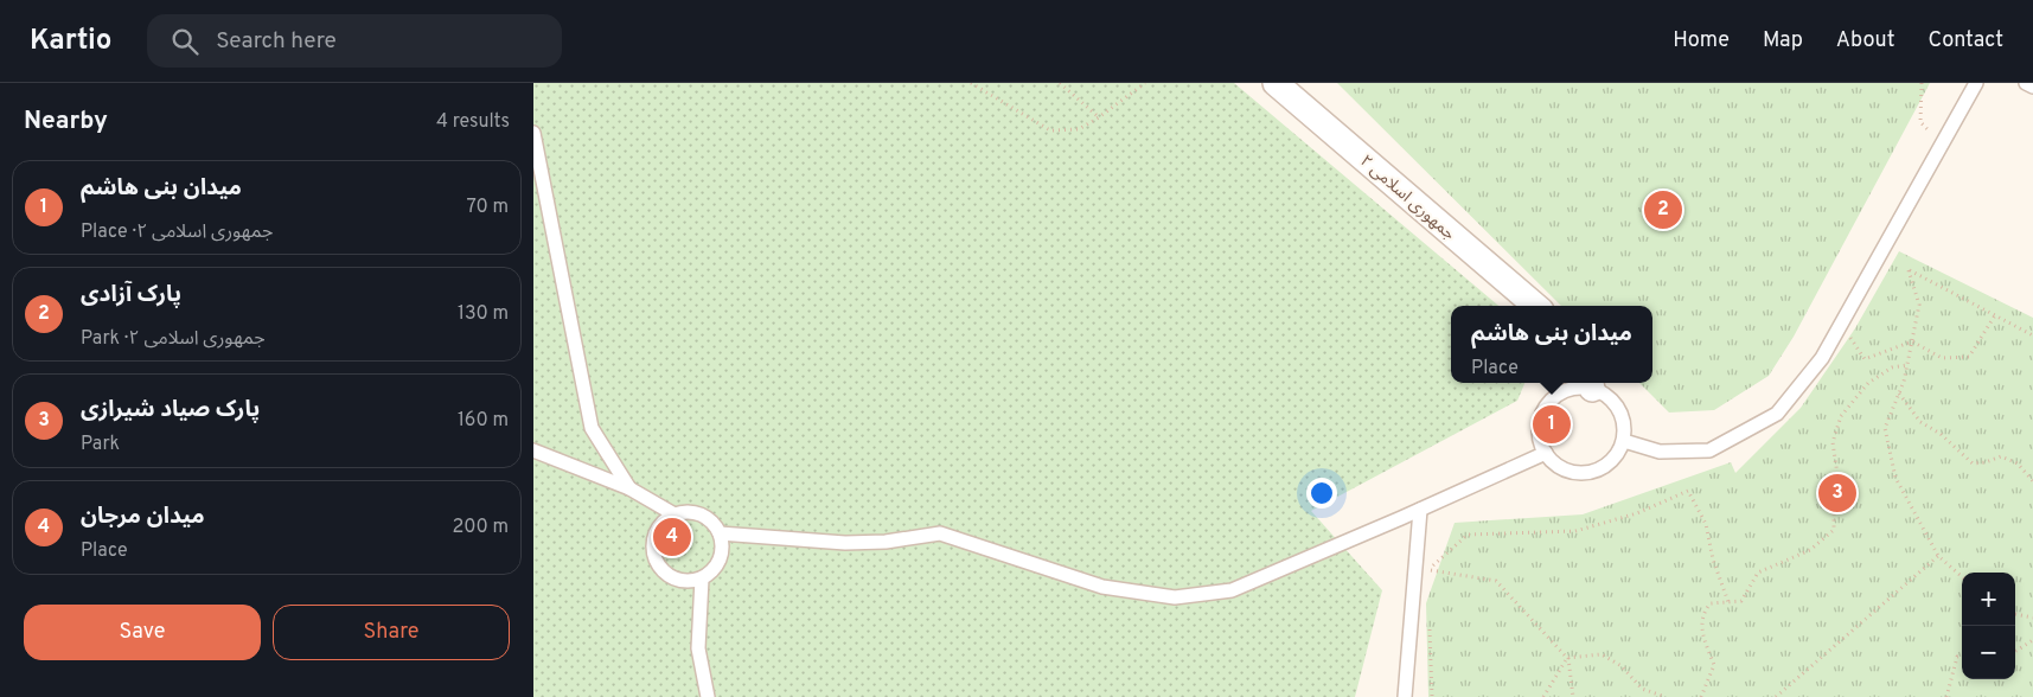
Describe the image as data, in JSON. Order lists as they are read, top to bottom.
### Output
{
  "streets": {
    "street": ["جمهوری اسلامی ۲"]
  },
  "page": {
    "header": "Kartio",
    "search": "Search here",
    "nav": [
      "Home",
      "Map",
      "About",
      "Contact"
    ],
    "heading": ["Nearby", "4 results"],
    "list": [
      {
        "mark": "1",
        "name": "میدان بنی هاشم",
        "note": "Place · جمهوری اسلامی ۲",
        "value": "70 m"
      },
      {
        "mark": "2",
        "name": "پارک آزادی",
        "note": "Park · جمهوری اسلامی ۲",
        "value": "130 m"
      },
      {
        "mark": "3",
        "name": "پارک صیاد شیرازی",
        "note": "Park",
        "value": "160 m"
      },
      {
        "mark": "4",
        "name": "میدان مرجان",
        "note": "Place",
        "value": "200 m"
      }
    ],
    "pins": [
      "2",
      "1",
      "3",
      "4"
    ],
    "popup": ["میدان بنی هاشم", "Place"],
    "map_buttons": ["+", "−"],
    "buttons": ["Save", "Share"]
  }
}
